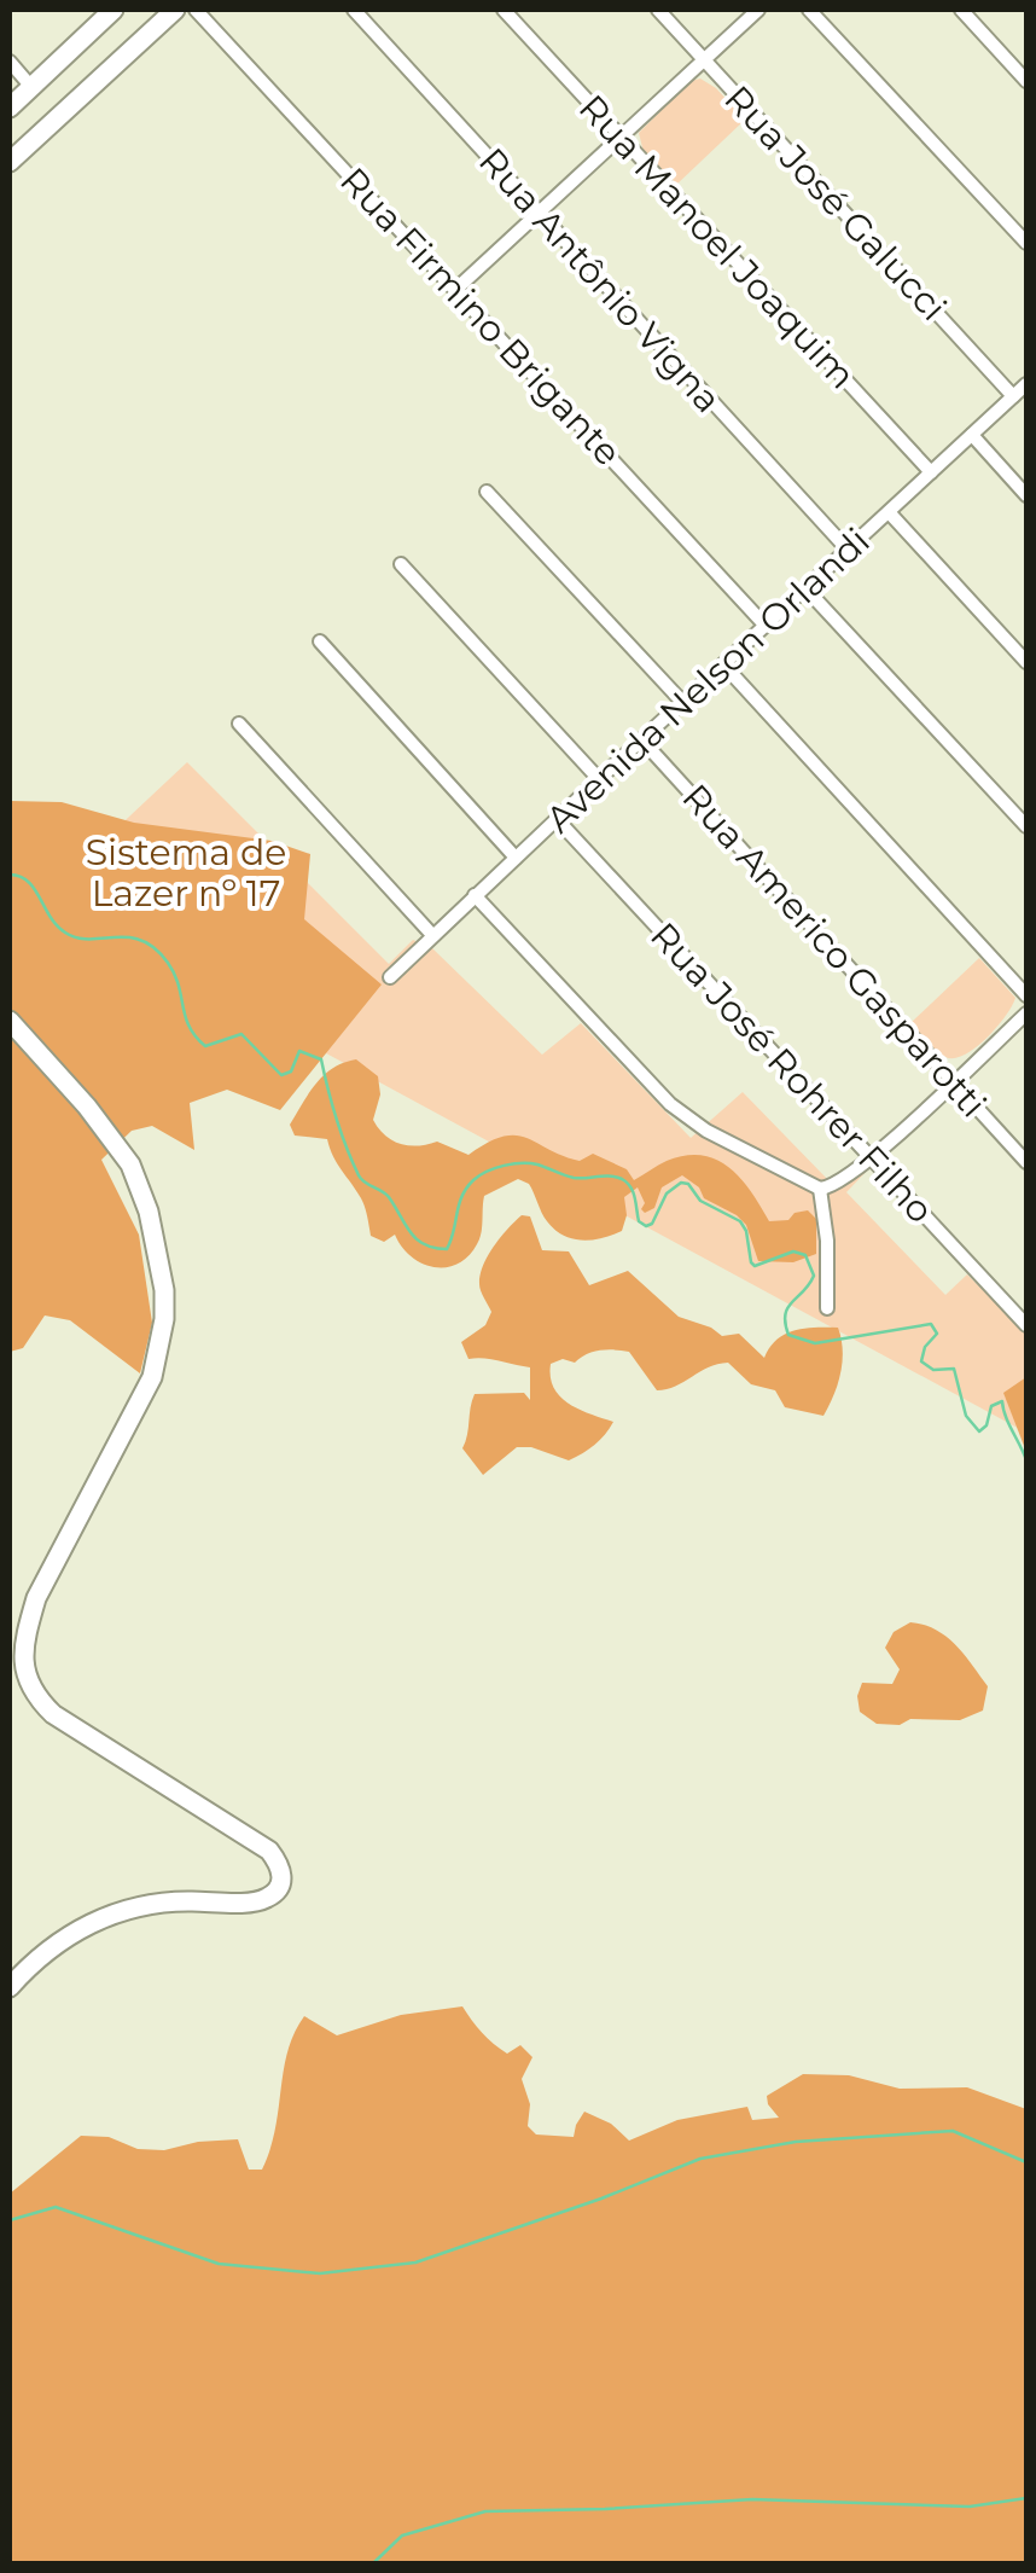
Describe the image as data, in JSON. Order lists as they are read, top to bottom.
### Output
{
  "streets": {
    "street": [
      "Rua José Galucci",
      "Rua Manoel Joaquim",
      "Rua Antônio Vigna",
      "Rua Firmino Brigante",
      "Avenida Nelson Orlandi",
      "Rua Americo Gasparotti",
      "Rua José Rohrer Filho"
    ]
  },
  "crossings": [
    ["Rua José Galucci", "Avenida Nelson Orlandi"],
    ["Rua Manoel Joaquim", "Avenida Nelson Orlandi"],
    ["Rua Antônio Vigna", "Avenida Nelson Orlandi"],
    ["Rua Firmino Brigante", "Avenida Nelson Orlandi"],
    ["Avenida Nelson Orlandi", "Rua Americo Gasparotti"],
    ["Avenida Nelson Orlandi", "Rua José Rohrer Filho"]
  ],
  "parks": ["Sistema de Lazer nº 17"]
}
